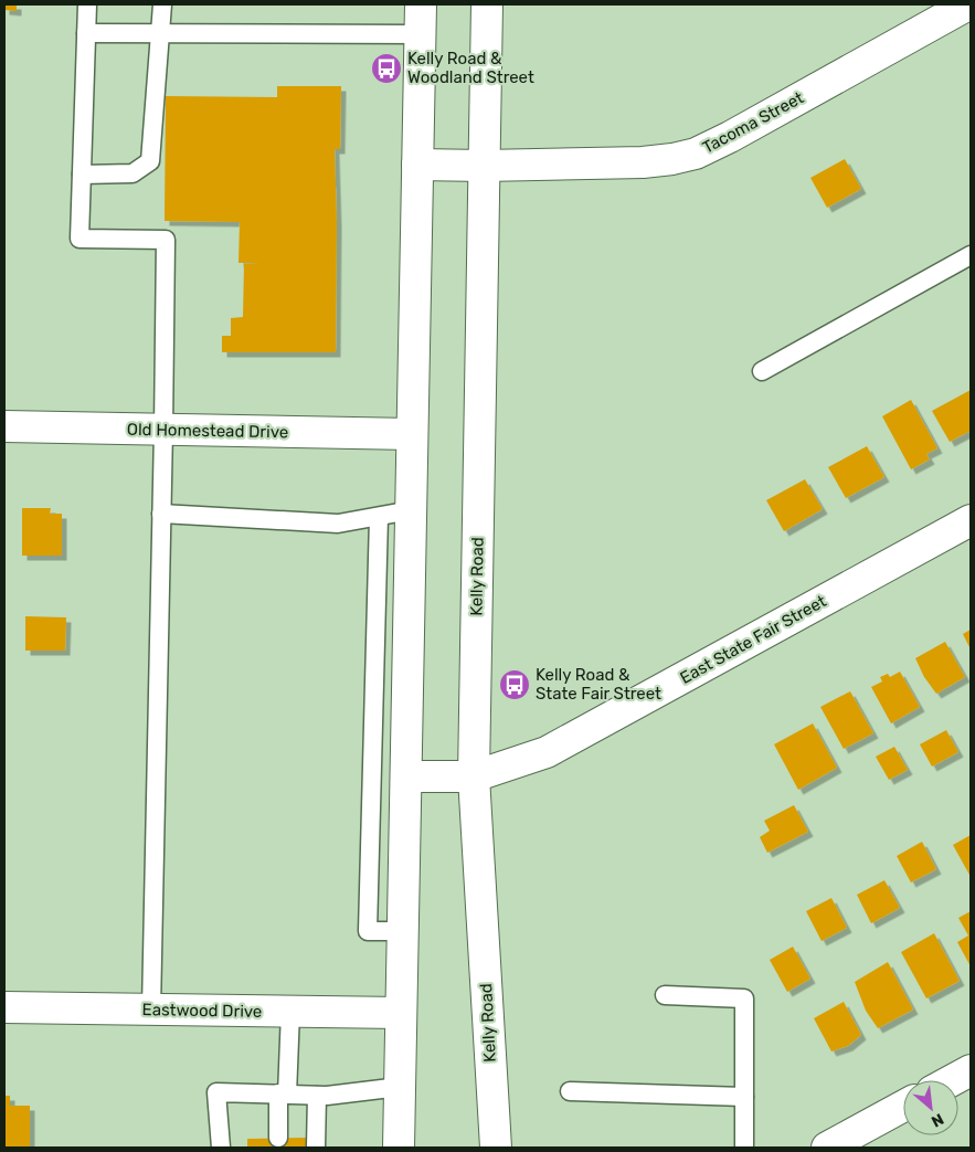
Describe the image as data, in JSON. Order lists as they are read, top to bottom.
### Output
{
  "streets": {
    "street": [
      "Tacoma Street",
      "Old Homestead Drive",
      "Kelly Road",
      "East State Fair Street",
      "Eastwood Drive"
    ]
  },
  "crossings": [
    ["Tacoma Street", "Kelly Road"],
    ["Kelly Road", "East State Fair Street"]
  ],
  "places": {
    "bus stop": ["Kelly Road & Woodland Street", "Kelly Road & State Fair Street"]
  },
  "north": "bottom right"
}
